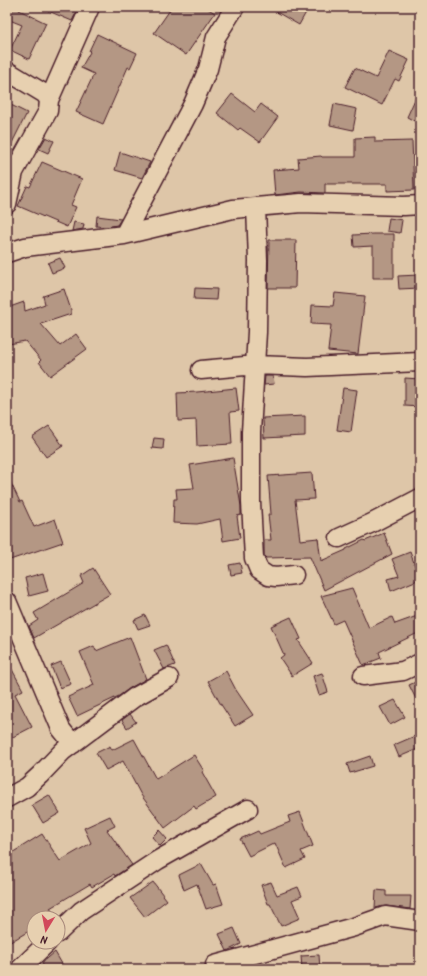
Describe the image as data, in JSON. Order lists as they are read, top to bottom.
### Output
{
  "north": "bottom"
}
